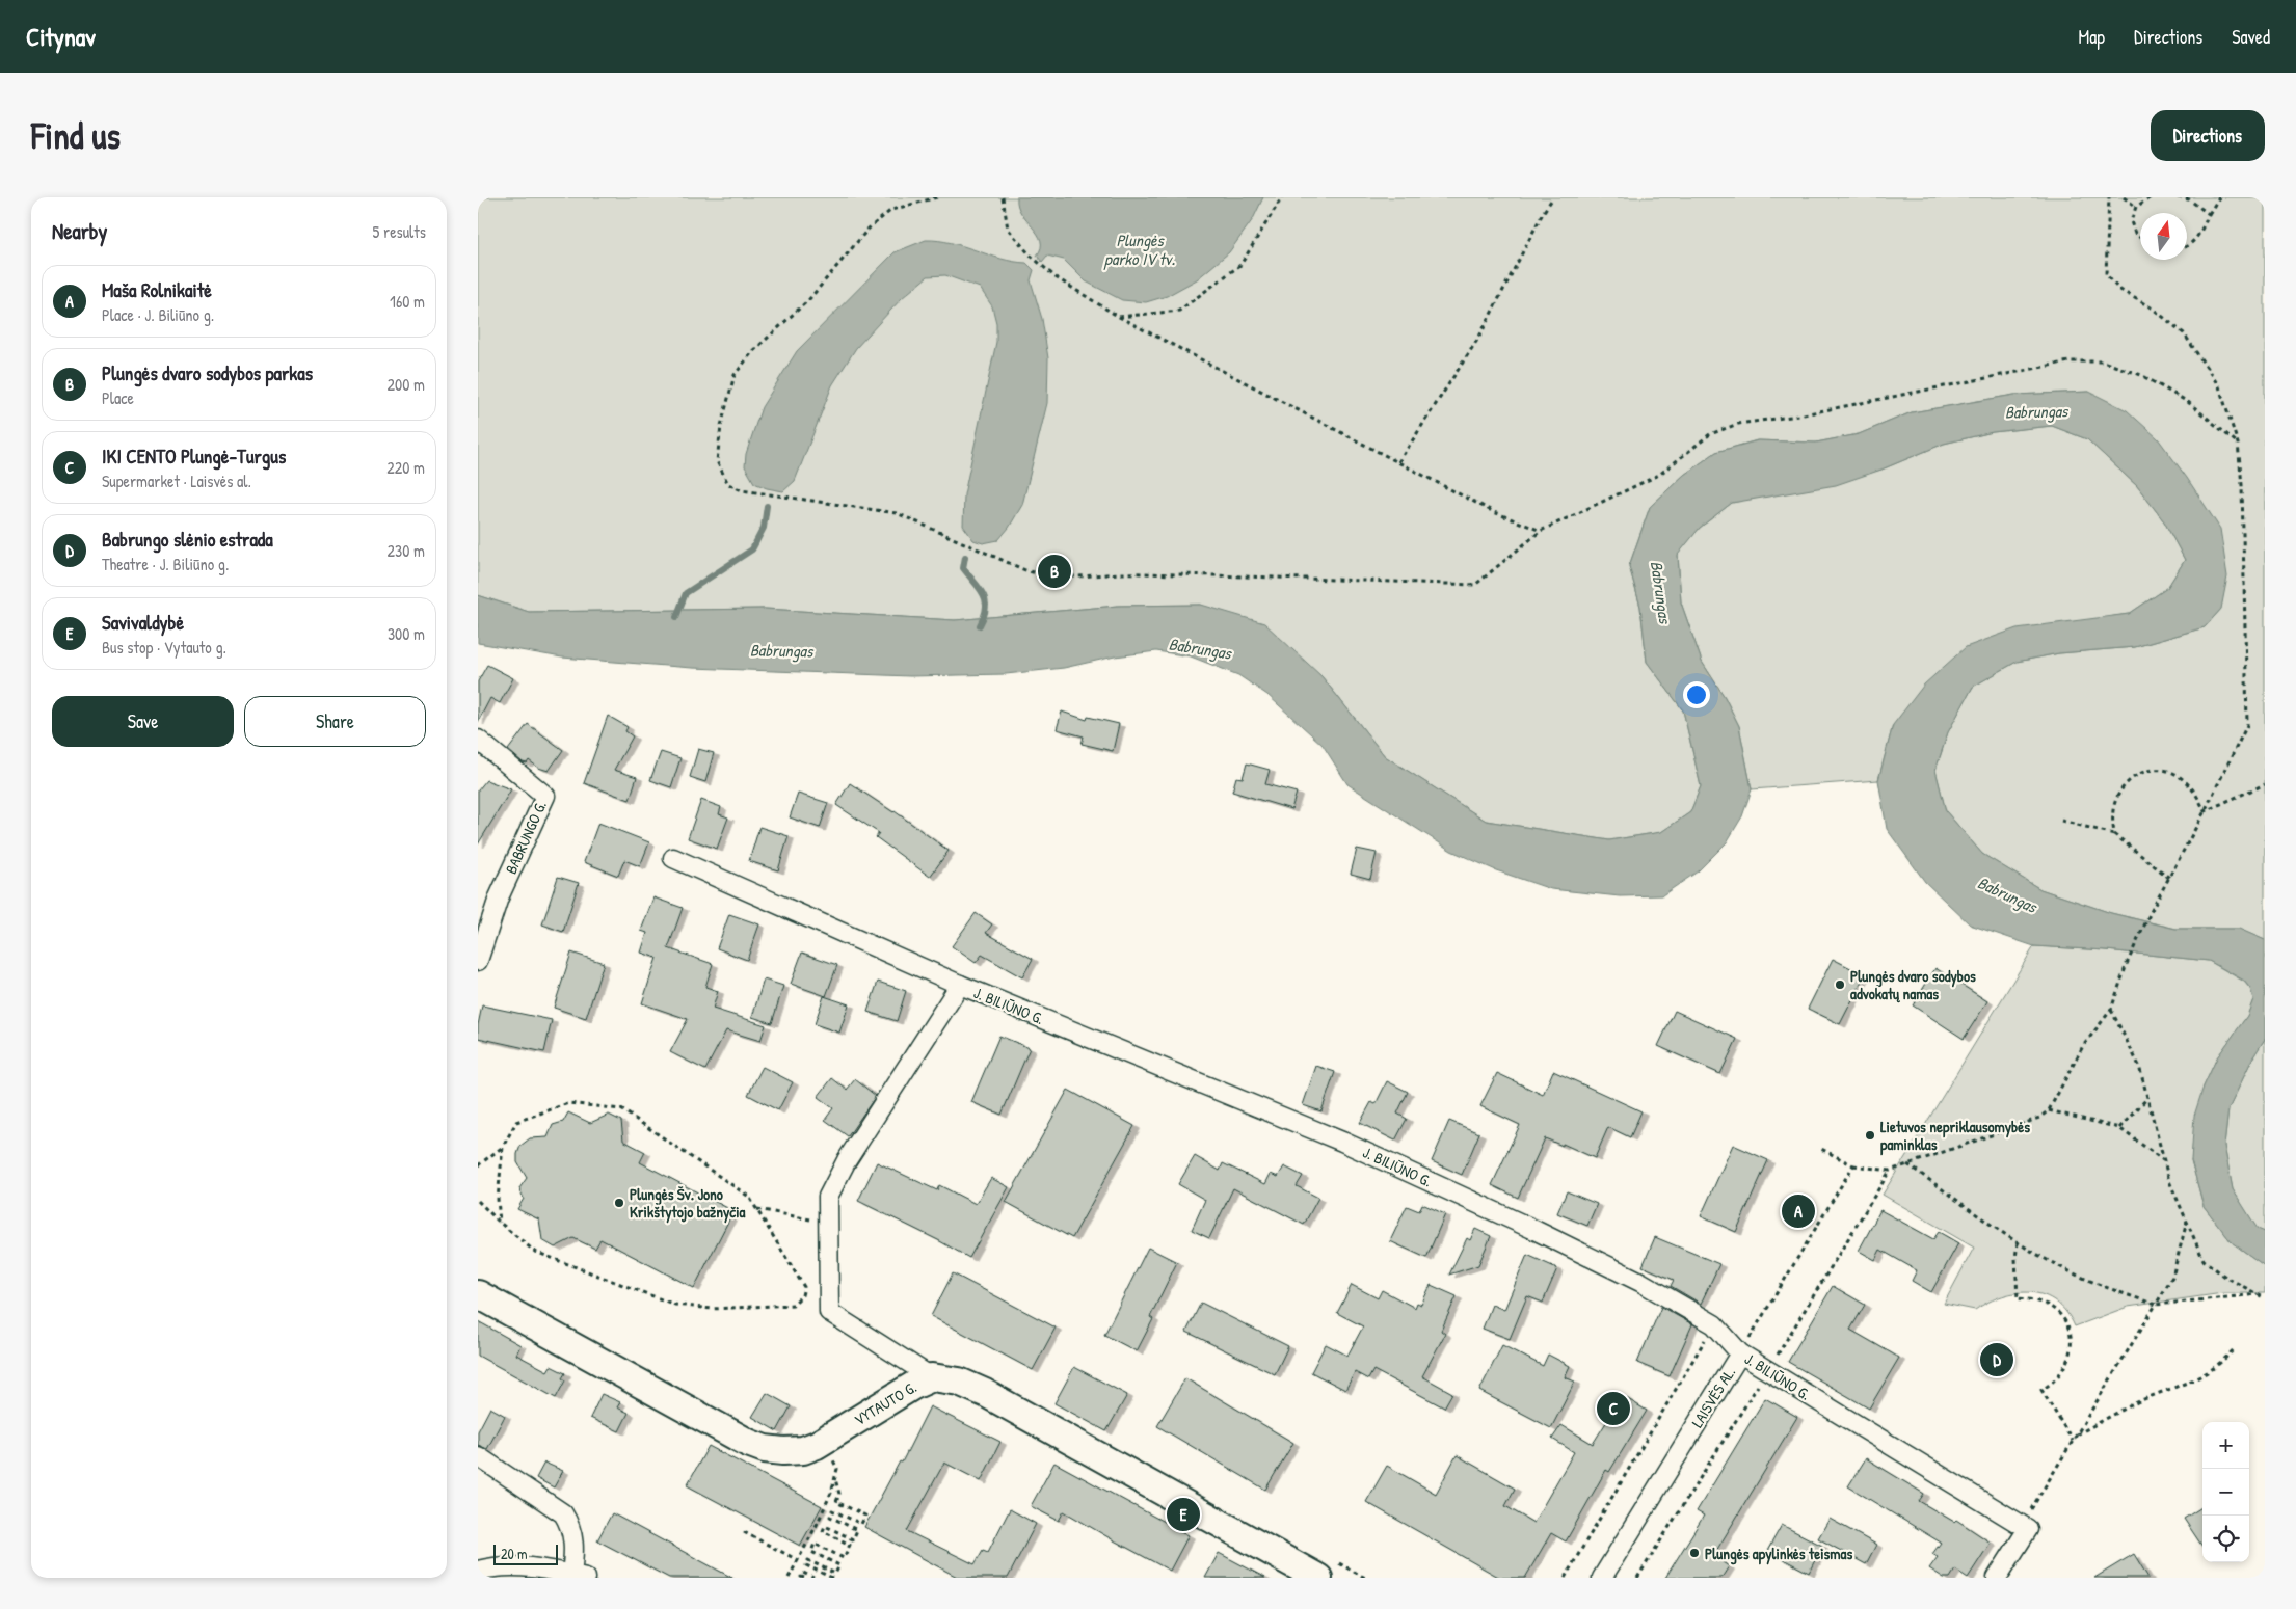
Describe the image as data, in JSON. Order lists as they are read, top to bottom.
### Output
{
  "streets": {
    "main road": ["VYTAUTO G."],
    "street": ["BABRUNGO G.", "J. BILIŪNO G.", "LAISVĖS AL."]
  },
  "crossings": [
    ["J. BILIŪNO G.", "LAISVĖS AL."]
  ],
  "water": ["Plungės parko IV tv.", "Babrungas"],
  "places": [
    "Plungės dvaro sodybos advokatų namas",
    "Lietuvos nepriklausomybės paminklas",
    "Plungės Šv. Jono Krikštytojo bažnyčia",
    "Plungės apylinkės teismas"
  ],
  "scale_bar": "20 m",
  "north": "top",
  "page": {
    "header": "Citynav",
    "nav": ["Map", "Directions", "Saved"],
    "buttons": [
      "Directions",
      ["Save", "Share"]
    ],
    "title": "Find us",
    "heading": ["Nearby", "5 results"],
    "list": [
      {
        "mark": "A",
        "name": "Maša Rolnikaitė",
        "note": "Place · J. Biliūno g.",
        "value": "160 m"
      },
      {
        "mark": "B",
        "name": "Plungės dvaro sodybos parkas",
        "note": "Place",
        "value": "200 m"
      },
      {
        "mark": "C",
        "name": "IKI CENTO Plungė-Turgus",
        "note": "Supermarket · Laisvės al.",
        "value": "220 m"
      },
      {
        "mark": "D",
        "name": "Babrungo slėnio estrada",
        "note": "Theatre · J. Biliūno g.",
        "value": "230 m"
      },
      {
        "mark": "E",
        "name": "Savivaldybė",
        "note": "Bus stop · Vytauto g.",
        "value": "300 m"
      }
    ],
    "pins": [
      "B",
      "A",
      "D",
      "C",
      "E"
    ],
    "map_buttons": ["+", "−"],
    "scale": "20 m"
  }
}
